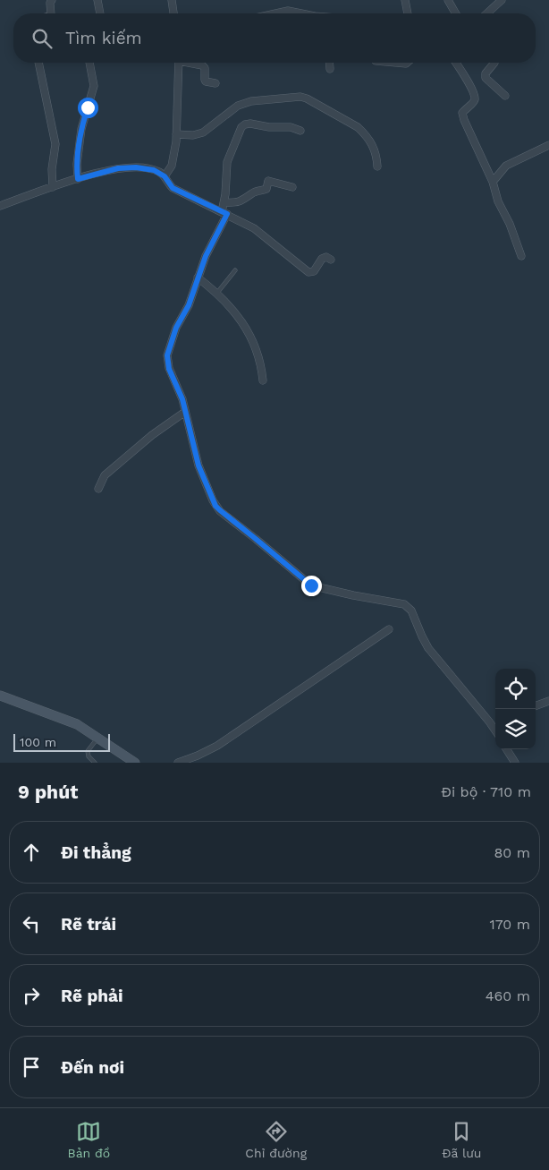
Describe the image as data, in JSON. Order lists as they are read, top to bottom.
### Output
{
  "scale_bar": "100 m",
  "page": {
    "search": "Tìm kiếm",
    "scale": "100 m",
    "heading": ["9 phút", "Đi bộ · 710 m"],
    "list": [
      ["Đi thẳng", "80 m"],
      ["Rẽ trái", "170 m"],
      ["Rẽ phải", "460 m"],
      "Đến nơi"
    ],
    "nav": ["Bản đồ", "Chỉ đường", "Đã lưu"]
  }
}
